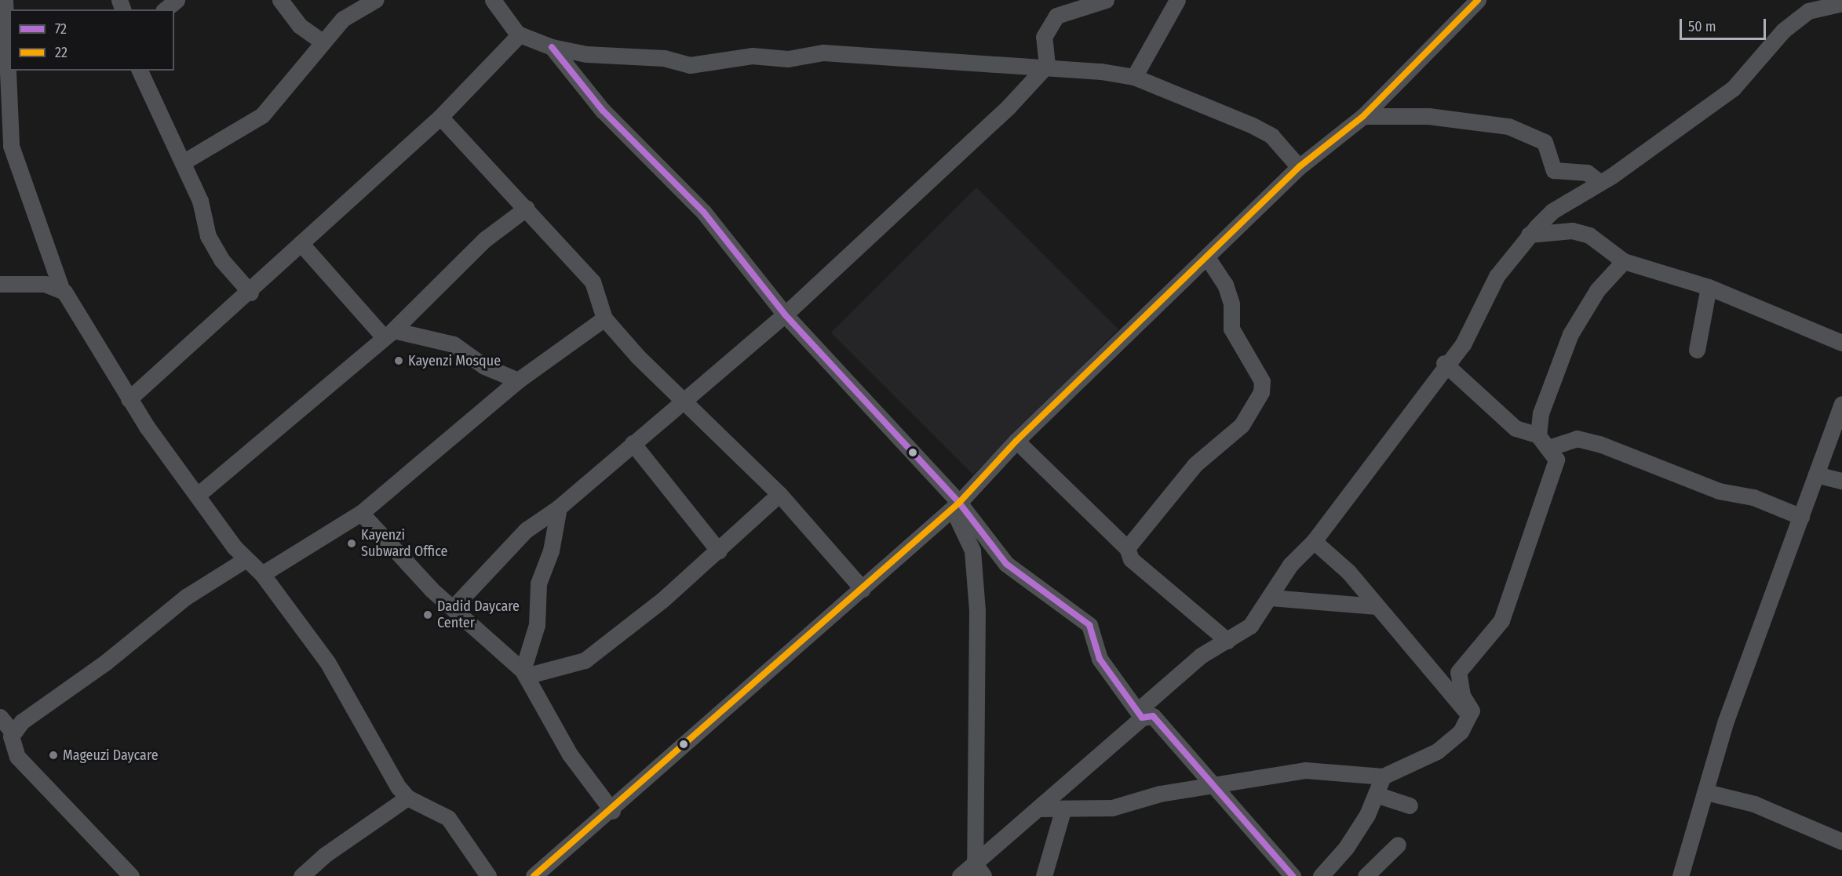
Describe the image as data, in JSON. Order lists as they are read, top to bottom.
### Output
{
  "places": [
    "Kayenzi Mosque",
    "Kayenzi Subward Office",
    "Dadid Daycare Center",
    "Mageuzi Daycare"
  ],
  "lines": ["transit line 22", "transit line 72"],
  "legend": ["72", "22"],
  "scale_bar": "50 m"
}
